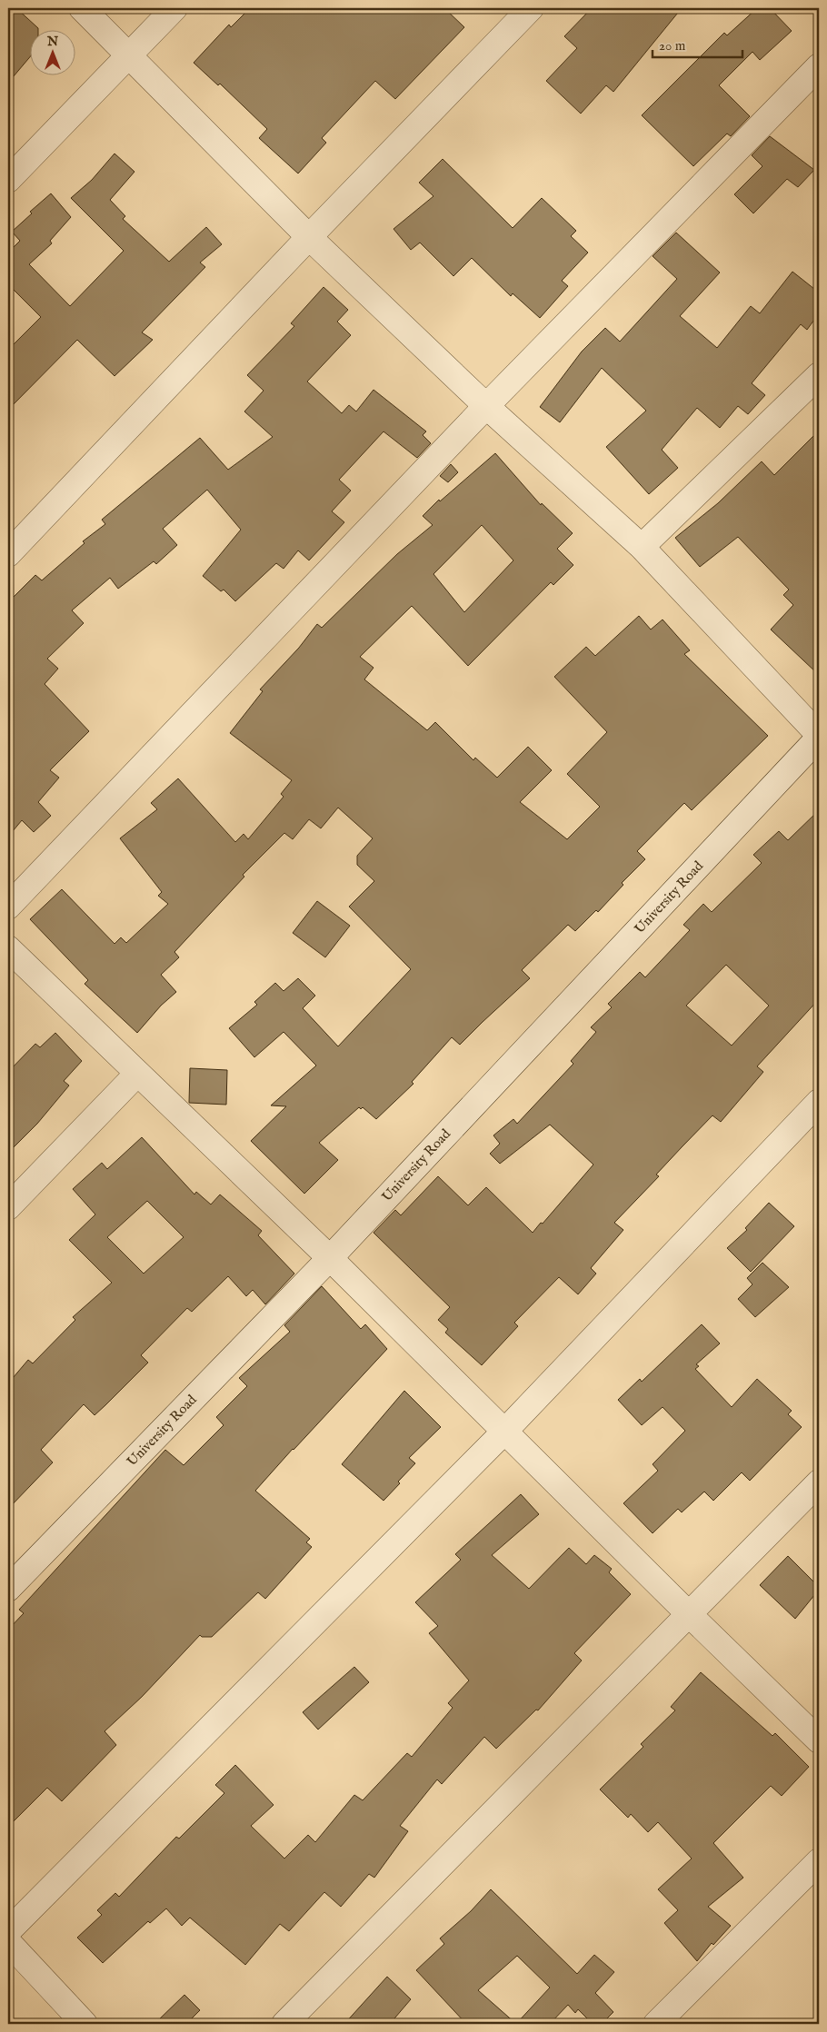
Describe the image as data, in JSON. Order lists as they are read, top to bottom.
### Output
{
  "streets": {
    "street": ["University Road"]
  },
  "scale_bar": "20 m",
  "north": "top"
}
